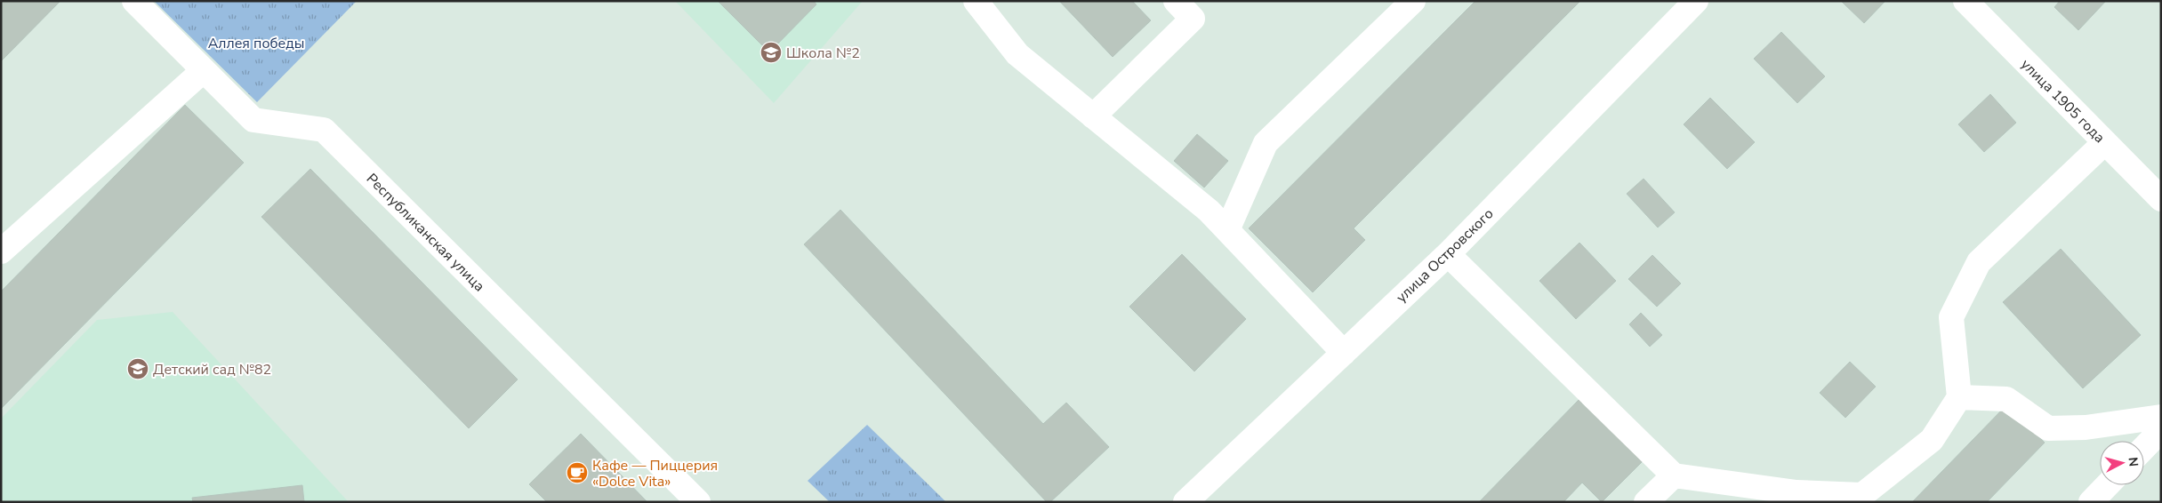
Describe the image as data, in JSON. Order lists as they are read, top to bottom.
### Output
{
  "streets": {
    "street": ["улица 1905 года", "Республиканская улица", "улица Островского"]
  },
  "parks": ["Аллея победы"],
  "places": {
    "school or university": ["Школа №2", "Детский сад №82"],
    "cafe": ["Кафе — Пиццерия «Dolce Vita»"]
  },
  "north": "right"
}
